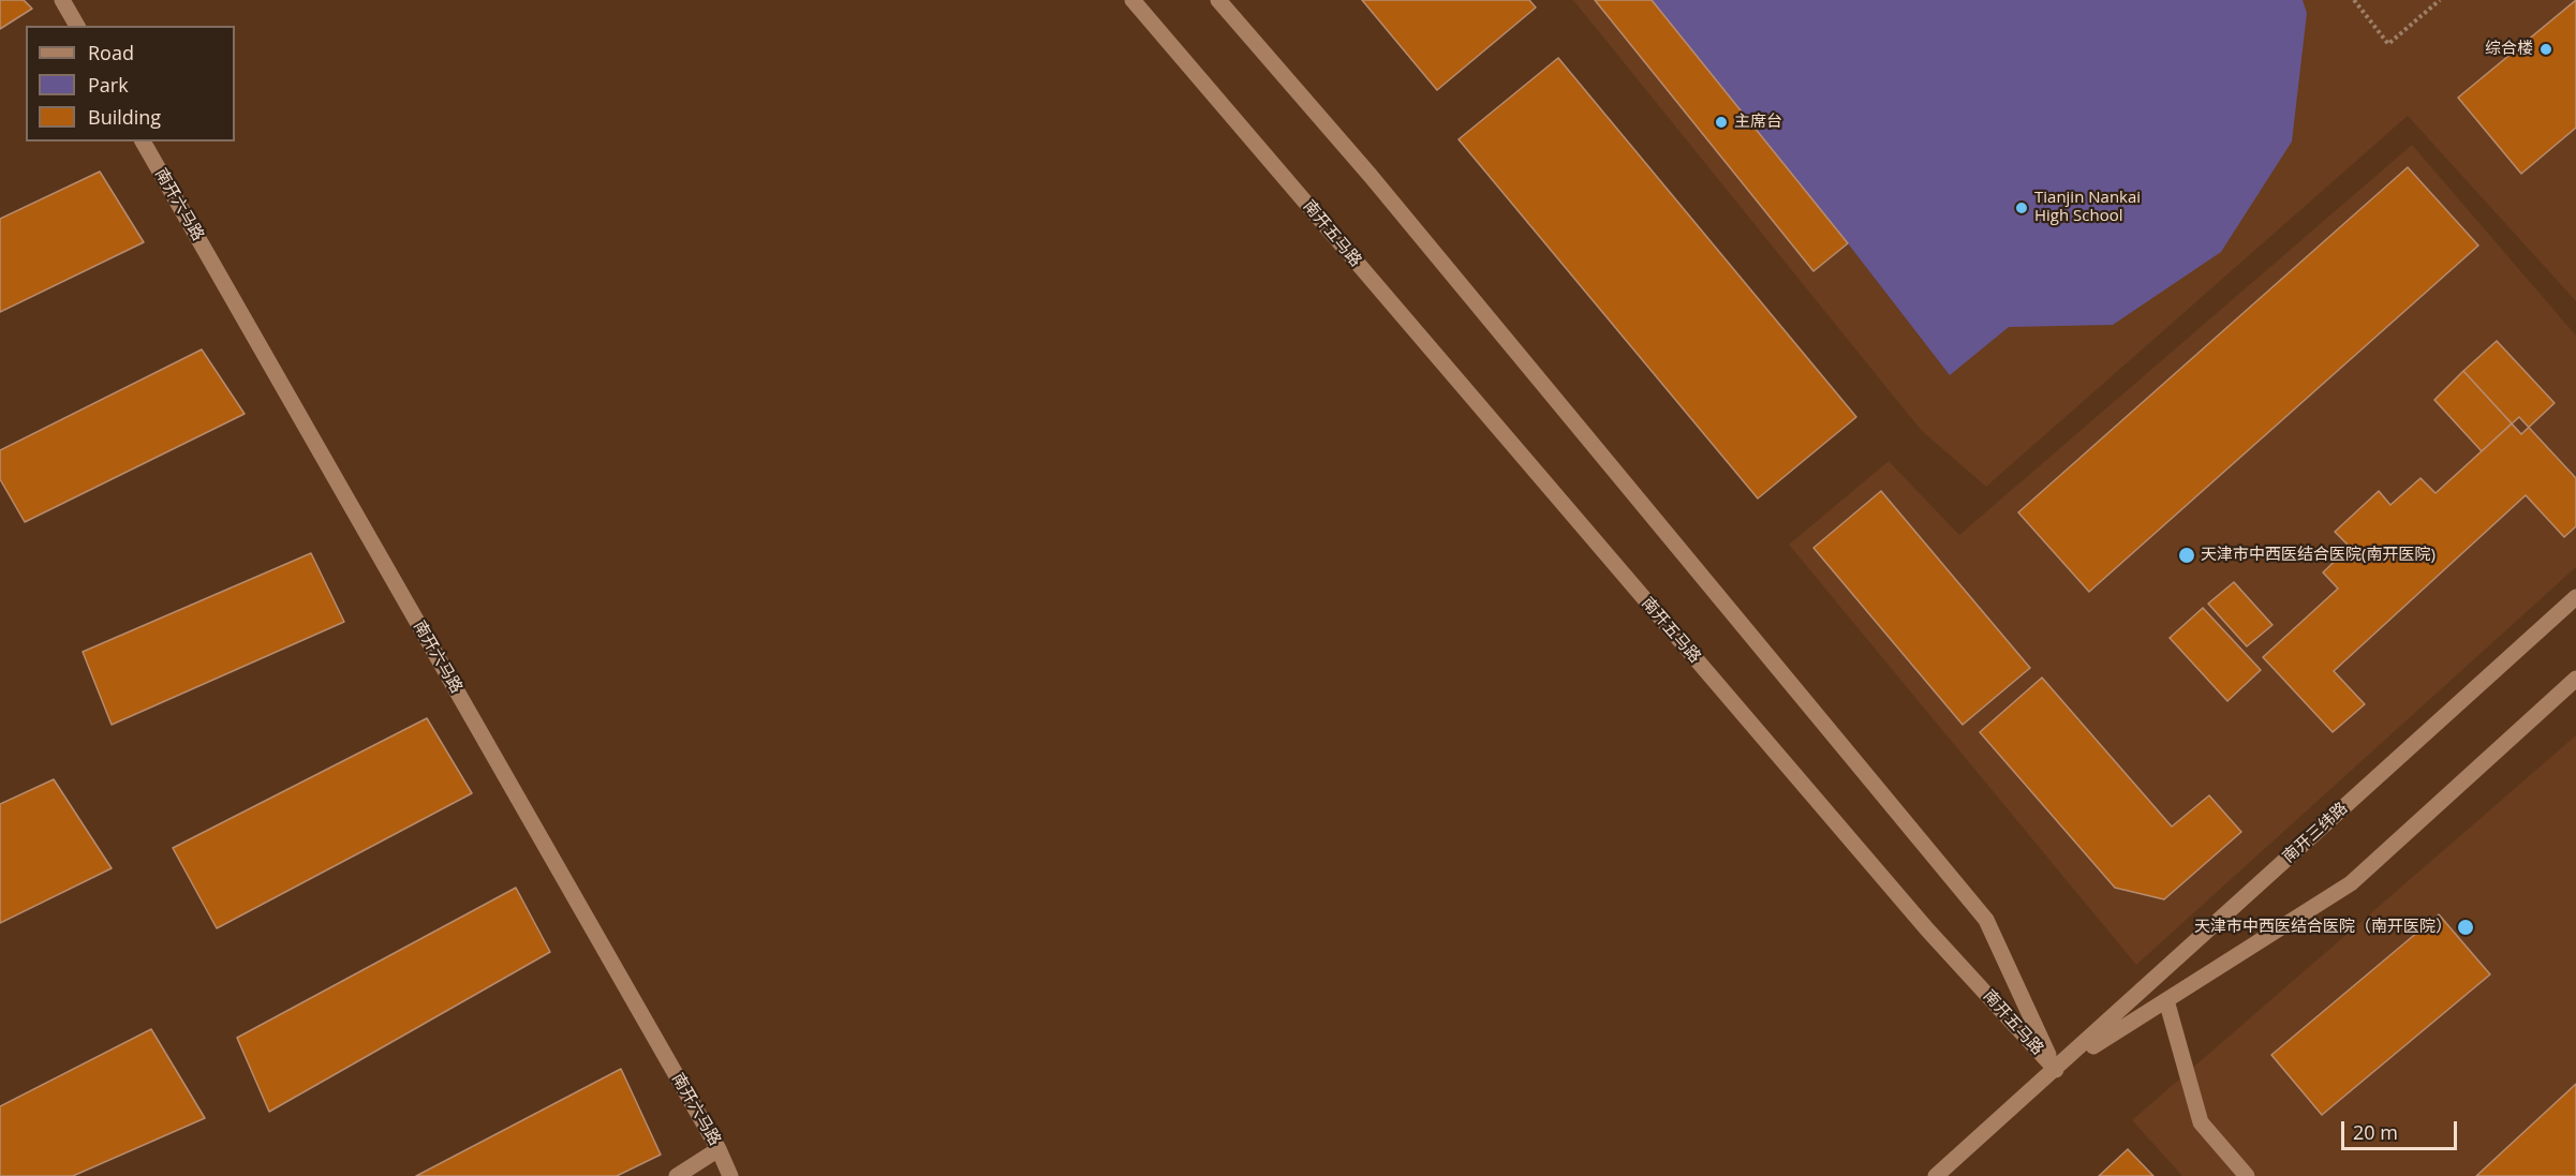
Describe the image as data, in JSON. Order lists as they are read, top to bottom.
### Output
{
  "streets": {
    "street": ["南开六马路", "南开五马路", "南开三纬路"]
  },
  "crossings": [
    ["南开五马路", "南开三纬路"]
  ],
  "places": [
    "综合楼",
    "主席台",
    "Tianjin Nankai High School",
    "天津市中西医结合医院(南开医院)",
    "天津市中西医结合医院（南开医院）"
  ],
  "legend": ["Road", "Park", "Building"],
  "scale_bar": "20 m"
}
